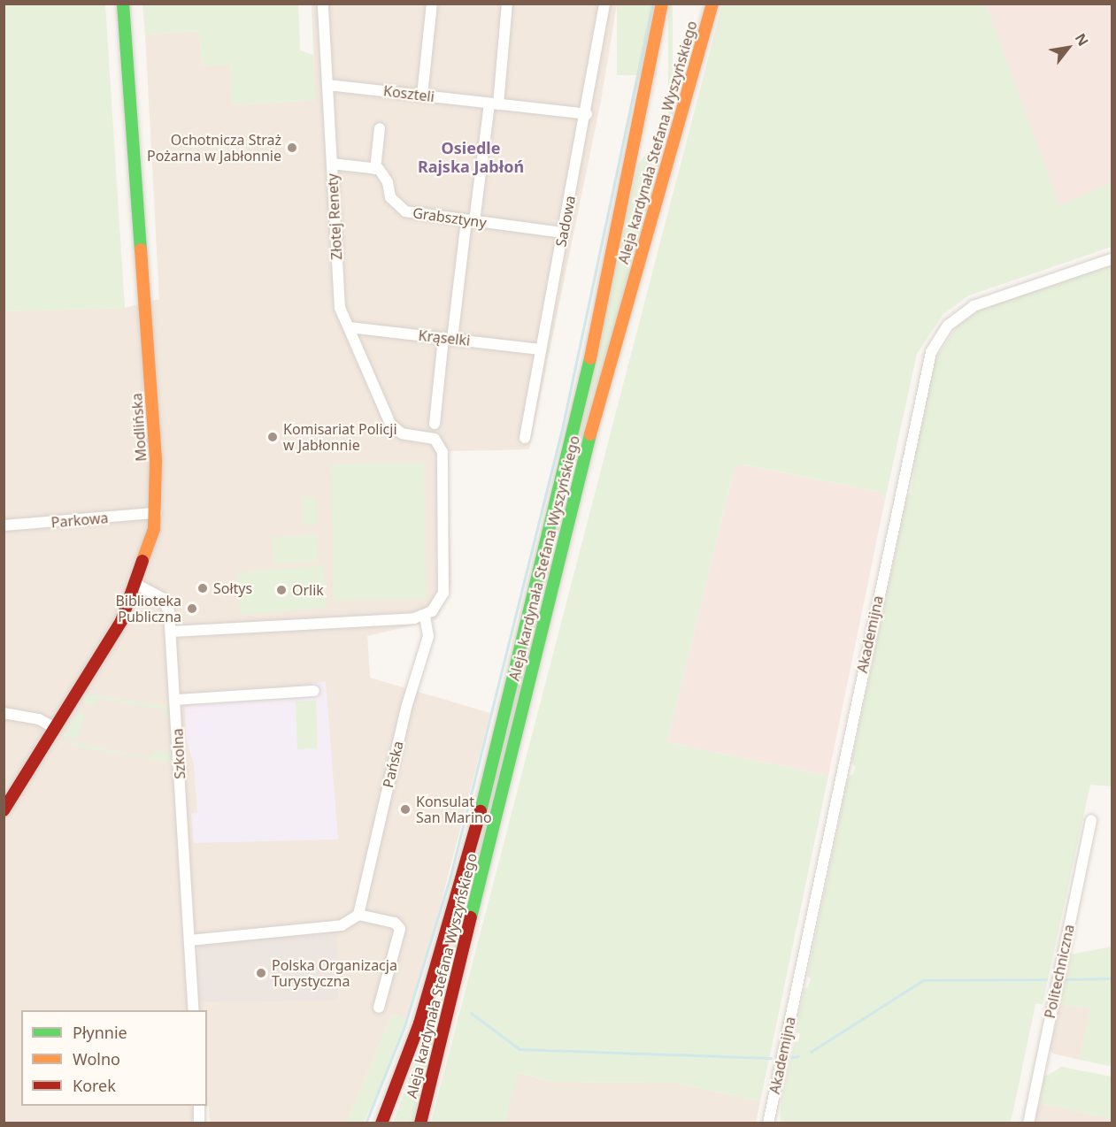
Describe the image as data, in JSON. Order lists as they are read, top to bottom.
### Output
{
  "streets": {
    "main road": ["Aleja kardynała Stefana Wyszyńskiego", "Modlińska"],
    "street": [
      "Koszteli",
      "Złotej Renety",
      "Grabsztyny",
      "Sadowa",
      "Krąselki",
      "Parkowa",
      "Akademijna",
      "Szkolna",
      "Pańska",
      "Politechniczna"
    ]
  },
  "crossings": [
    ["Koszteli", "Złotej Renety"],
    ["Koszteli", "Sadowa"],
    ["Złotej Renety", "Krąselki"],
    ["Złotej Renety", "Pańska"],
    ["Grabsztyny", "Sadowa"],
    ["Sadowa", "Krąselki"],
    ["Modlińska", "Parkowa"],
    ["Modlińska", "Szkolna"]
  ],
  "districts": ["Osiedle Rajska Jabłoń"],
  "places": [
    "Ochotnicza Straż Pożarna w Jabłonnie",
    "Komisariat Policji w Jabłonnie",
    "Sołtys",
    "Orlik",
    "Biblioteka Publiczna",
    "Konsulat San Marino",
    "Polska Organizacja Turystyczna"
  ],
  "legend": ["Płynnie", "Wolno", "Korek"],
  "north": "top right"
}
